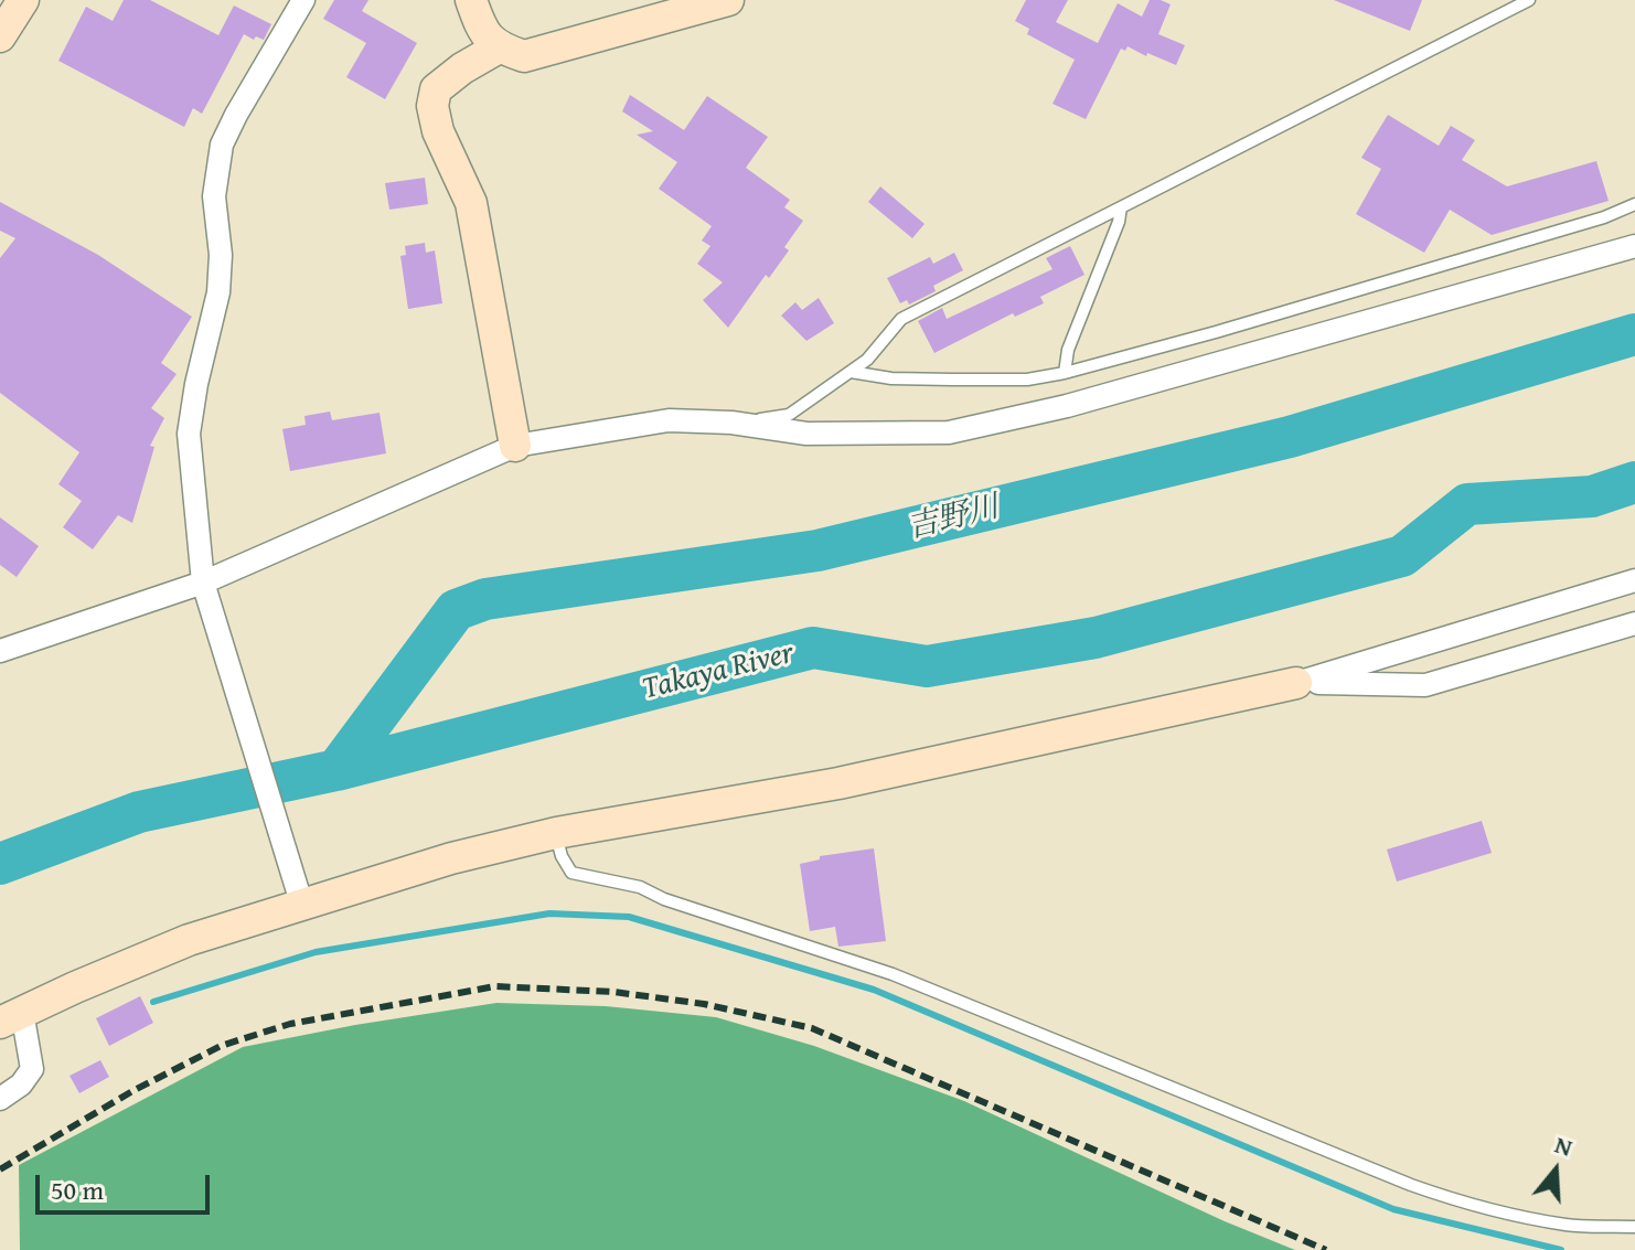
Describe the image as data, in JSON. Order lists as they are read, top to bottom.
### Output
{
  "water": ["吉野川", "Takaya River"],
  "scale_bar": "50 m",
  "north": "top"
}
